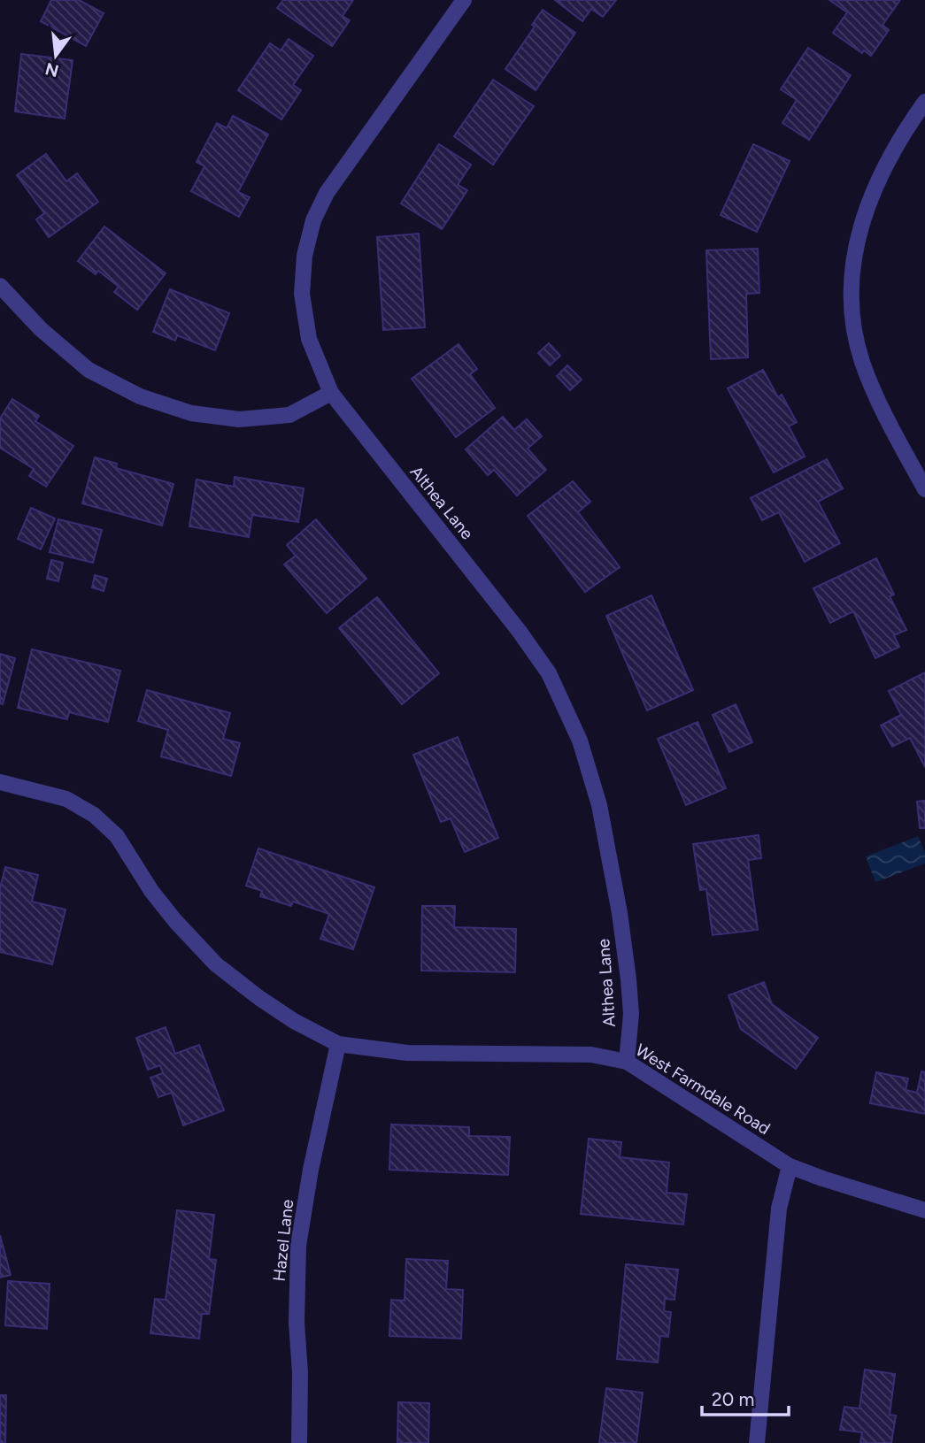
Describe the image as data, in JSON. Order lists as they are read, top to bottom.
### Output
{
  "streets": {
    "street": ["Althea Lane", "West Farmdale Road", "Hazel Lane"]
  },
  "crossings": [
    ["Althea Lane", "West Farmdale Road"],
    ["West Farmdale Road", "Hazel Lane"]
  ],
  "scale_bar": "20 m",
  "north": "bottom"
}
